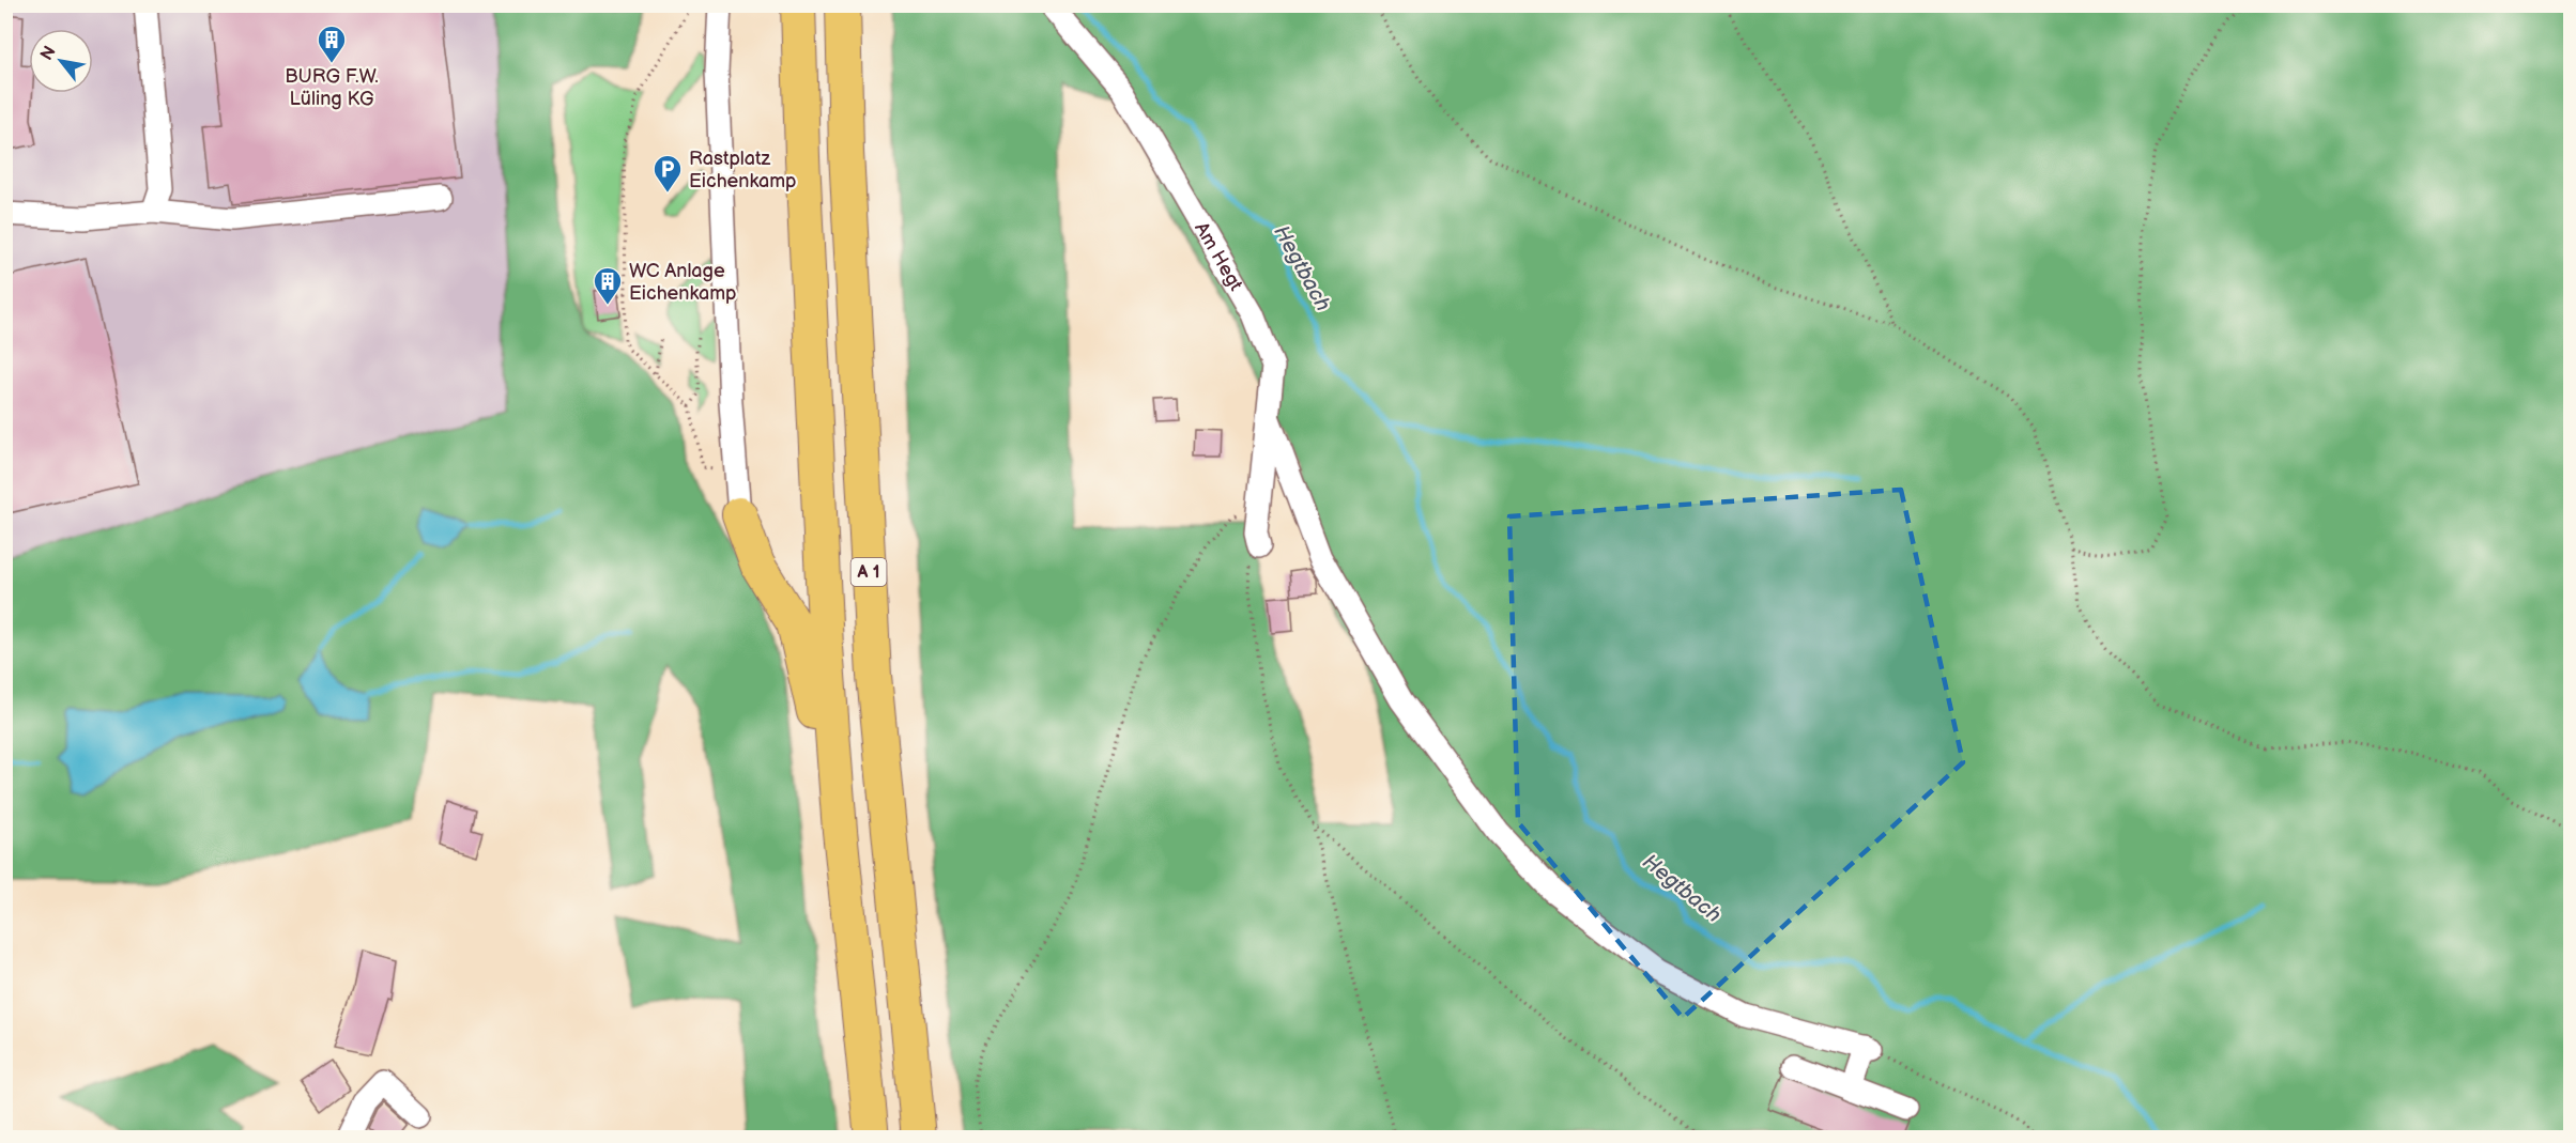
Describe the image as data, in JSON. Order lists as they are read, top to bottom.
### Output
{
  "streets": {
    "highway": ["A 1"],
    "street": ["Am Hegt"]
  },
  "water": ["Hegtbach"],
  "places": {
    "building": ["BURG F.W. Lüling KG", "WC Anlage Eichenkamp"],
    "parking": ["Rastplatz Eichenkamp"]
  },
  "north": "top left"
}
